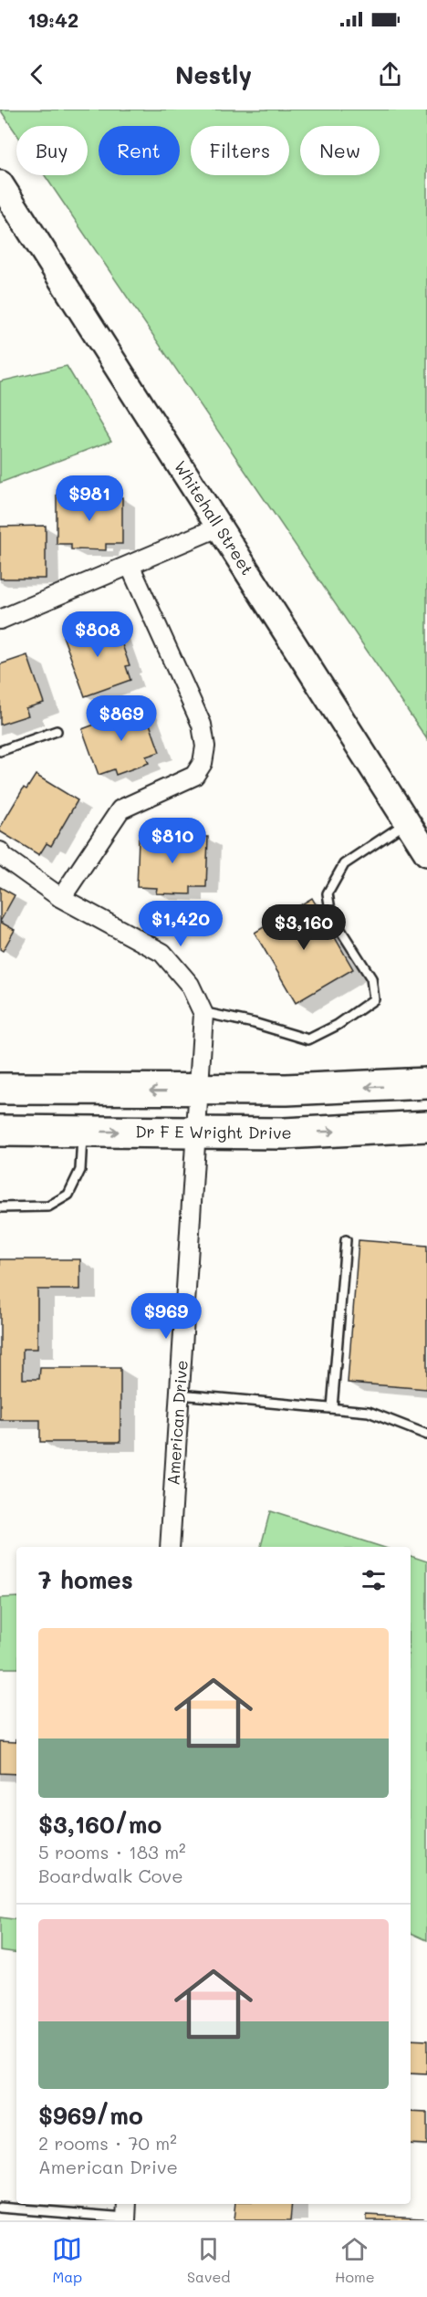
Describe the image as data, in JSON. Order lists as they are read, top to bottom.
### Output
{
  "streets": {
    "highway": ["Dr F E Wright Drive"],
    "street": ["Whitehall Street", "American Drive"]
  },
  "crossings": [
    ["Dr F E Wright Drive", "American Drive"]
  ],
  "page": {
    "status": "19:42",
    "header": "Nestly",
    "chip": [
      "Buy",
      "Rent",
      "Filters",
      "New"
    ],
    "price": [
      "$981",
      "$808",
      "$869",
      "$810",
      "$1,420",
      "$3,160",
      "$969"
    ],
    "heading": "7 homes",
    "list": [
      {
        "name": "$3,160/mo",
        "note": "5 rooms · 183 m² · Boardwalk Cove"
      },
      {
        "name": "$969/mo",
        "note": "2 rooms · 70 m² · American Drive"
      }
    ],
    "tabs": ["Map", "Saved", "Home"]
  }
}
